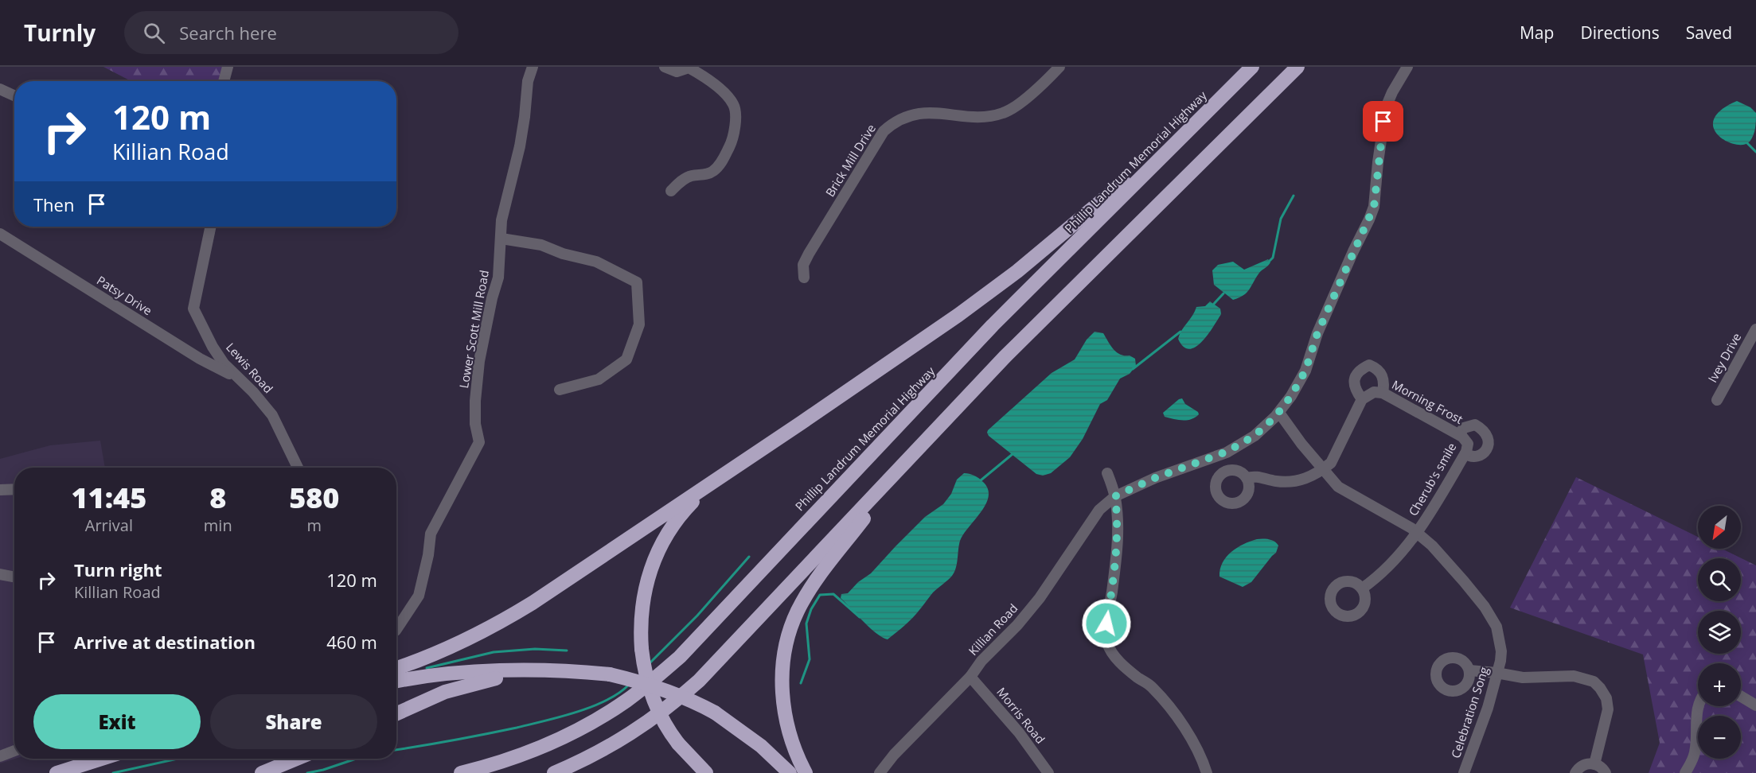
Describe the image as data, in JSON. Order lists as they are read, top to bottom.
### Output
{
  "streets": {
    "highway": ["Phillip Landrum Memorial Highway"],
    "street": [
      "Brick Mill Drive",
      "Patsy Drive",
      "Lower Scott Mill Road",
      "Ivey Drive",
      "Lewis Road",
      "Morning Frost",
      "Cherub's smile",
      "Killian Road",
      "Celebration Song",
      "Morris Road"
    ]
  },
  "crossings": [
    ["Patsy Drive", "Lewis Road"],
    ["Morning Frost", "Cherub's smile"],
    ["Cherub's smile", "Celebration Song"],
    ["Killian Road", "Celebration Song"],
    ["Killian Road", "Morris Road"]
  ],
  "north": "bottom left",
  "page": {
    "header": "Turnly",
    "search": "Search here",
    "nav": ["Map", "Directions", "Saved"],
    "turn": ["120 m", "Killian Road"],
    "then": "Then",
    "eta": [
      "11:45",
      "Arrival",
      "8",
      "min",
      "580",
      "m"
    ],
    "map_buttons": ["+", "−"],
    "list": [
      {
        "name": "Turn right",
        "note": "Killian Road",
        "value": "120 m"
      },
      {
        "name": "Arrive at destination",
        "value": "460 m"
      }
    ],
    "buttons": ["Exit", "Share"]
  }
}
